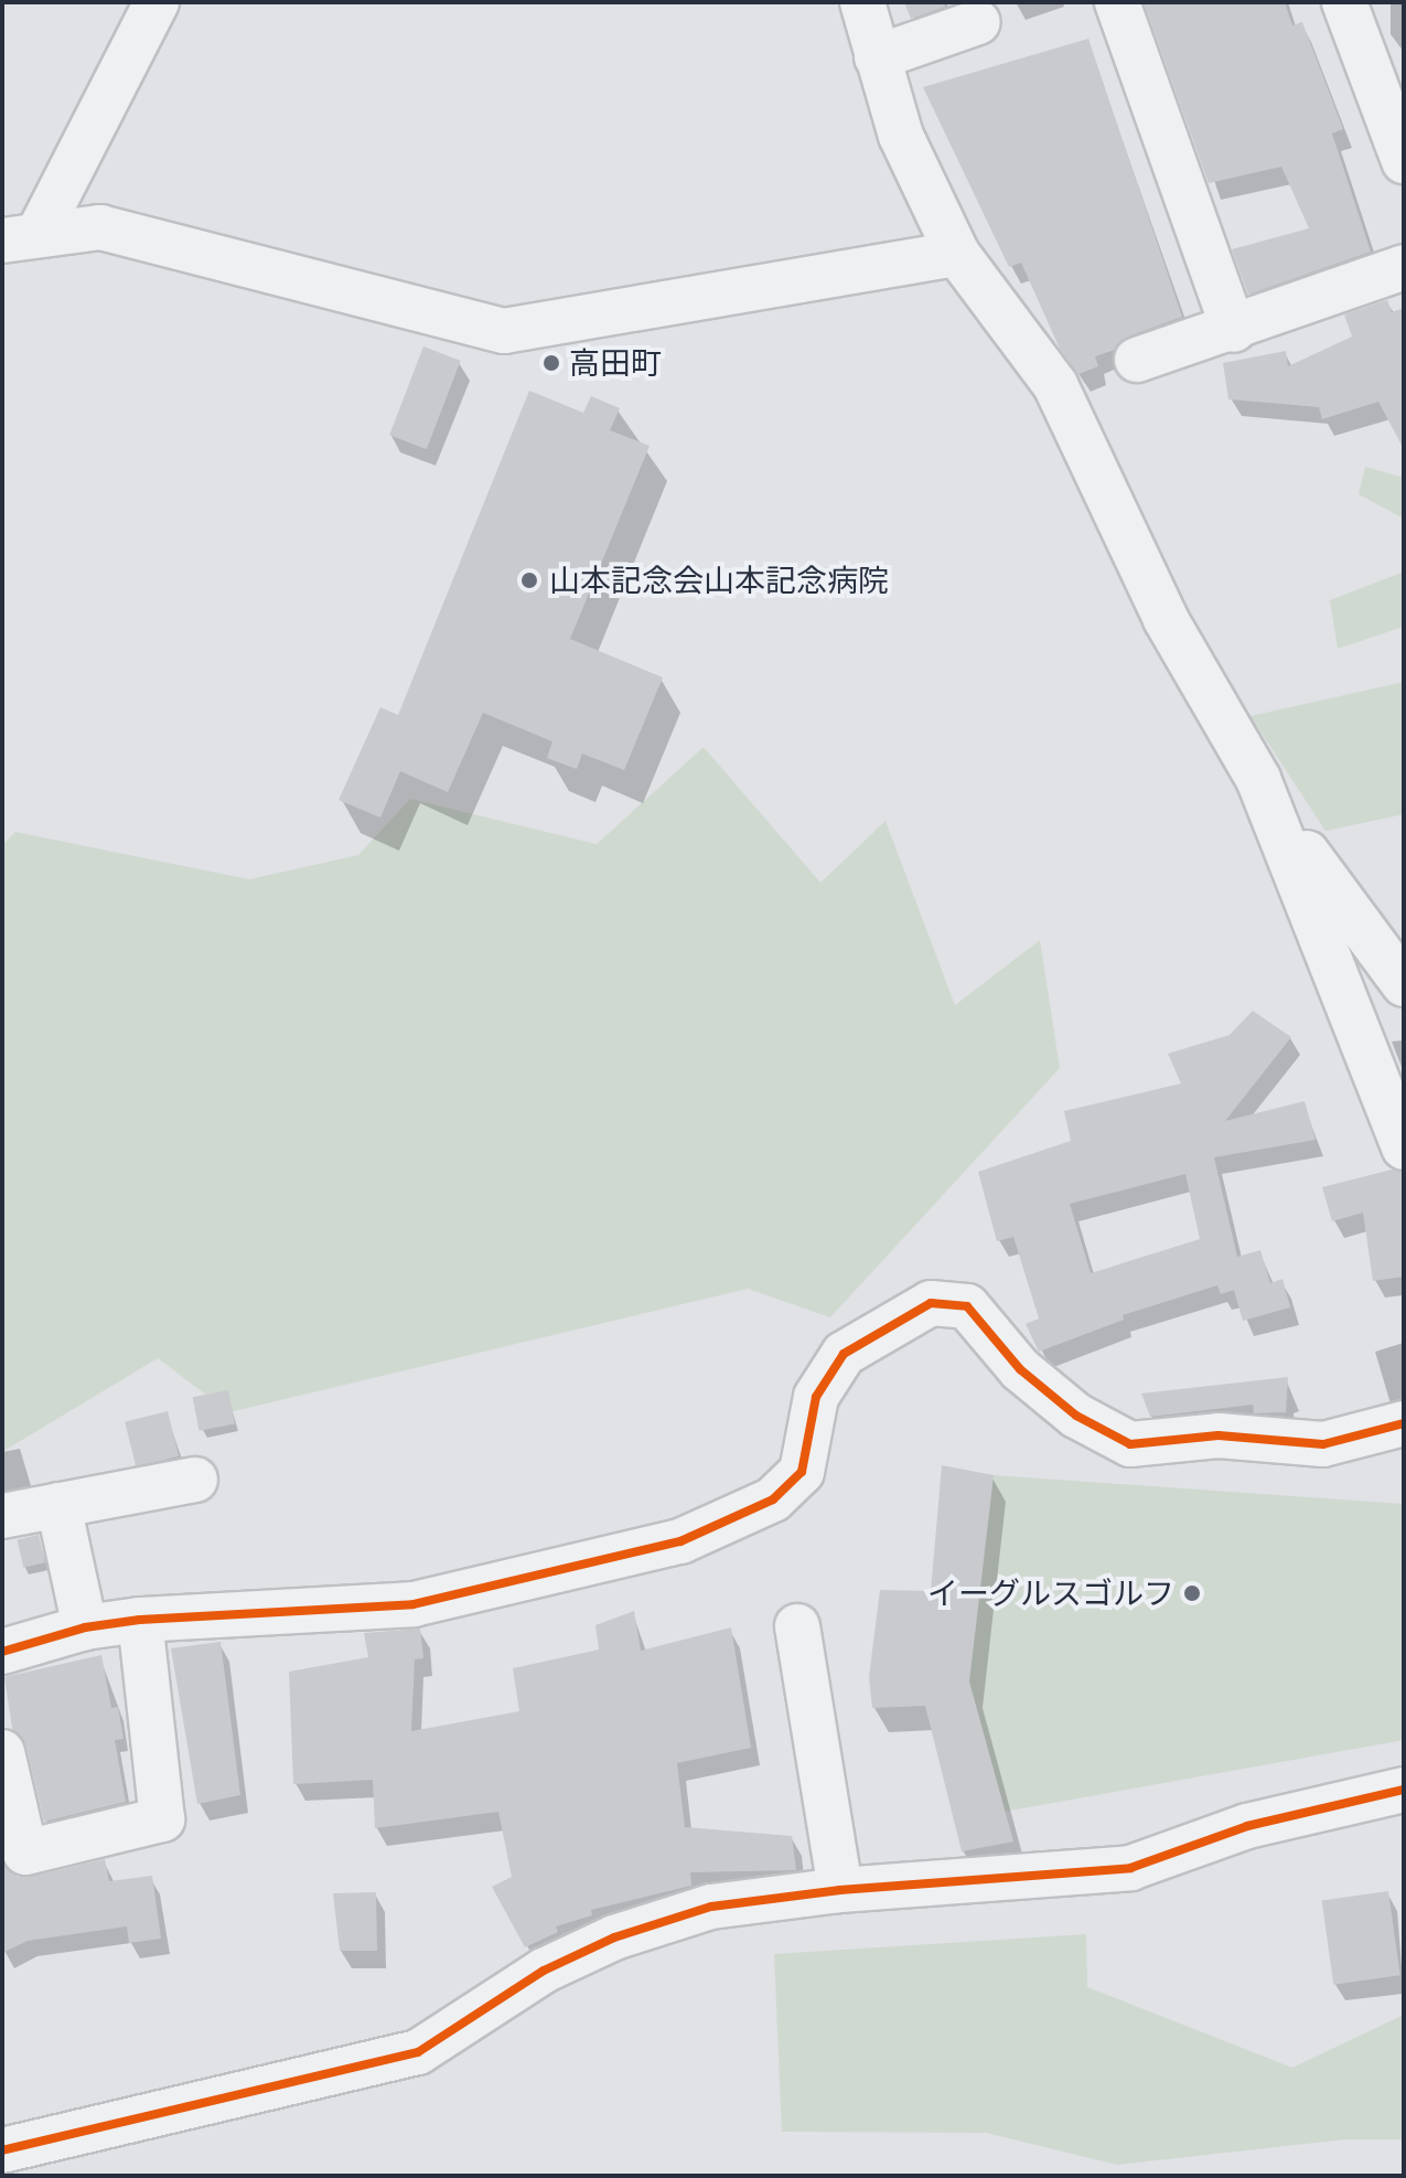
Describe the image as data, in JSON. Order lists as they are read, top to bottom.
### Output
{
  "places": ["高田町", "山本記念会山本記念病院", "イーグルスゴルフ"]
}
